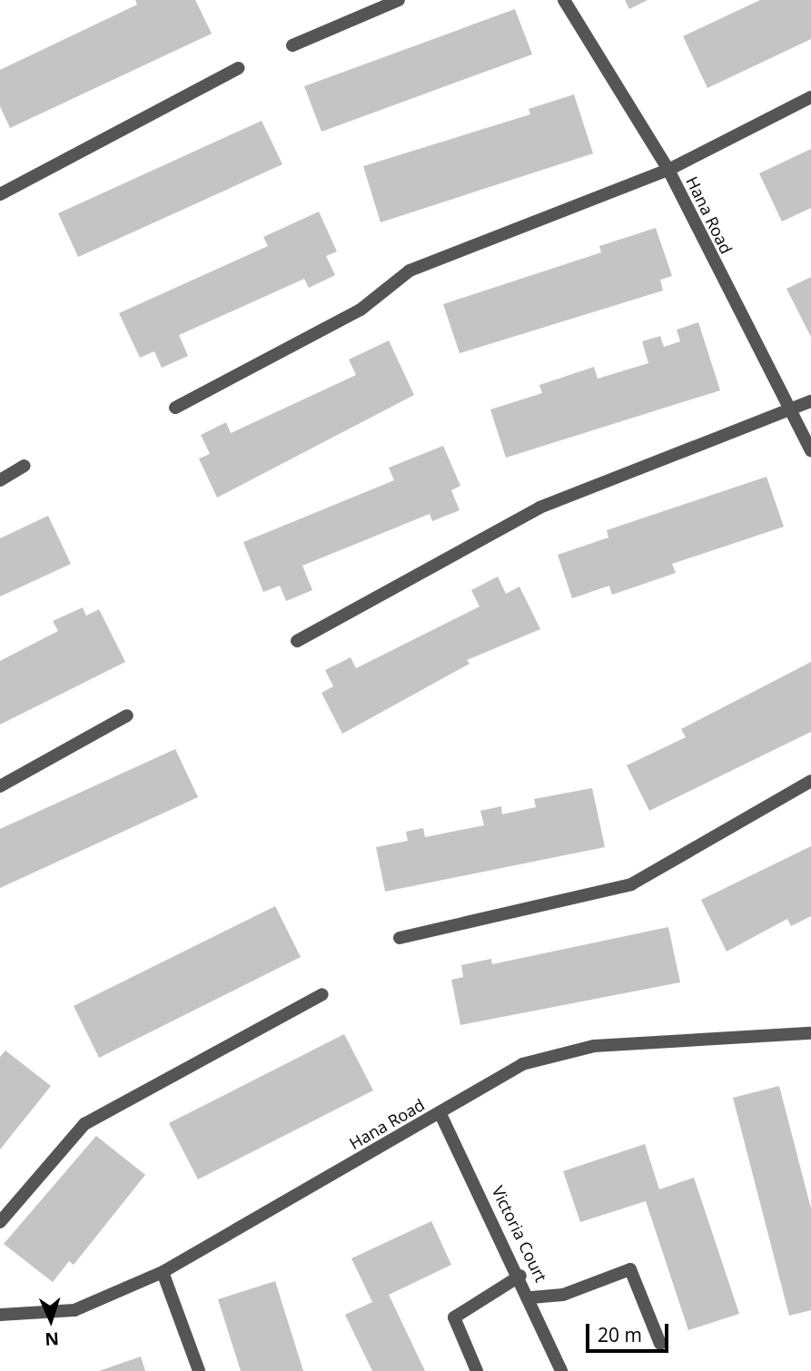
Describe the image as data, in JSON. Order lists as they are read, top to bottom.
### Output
{
  "streets": {
    "street": ["Hana Road", "Victoria Court"]
  },
  "crossings": [
    ["Hana Road", "Victoria Court"]
  ],
  "scale_bar": "20 m",
  "north": "bottom"
}
